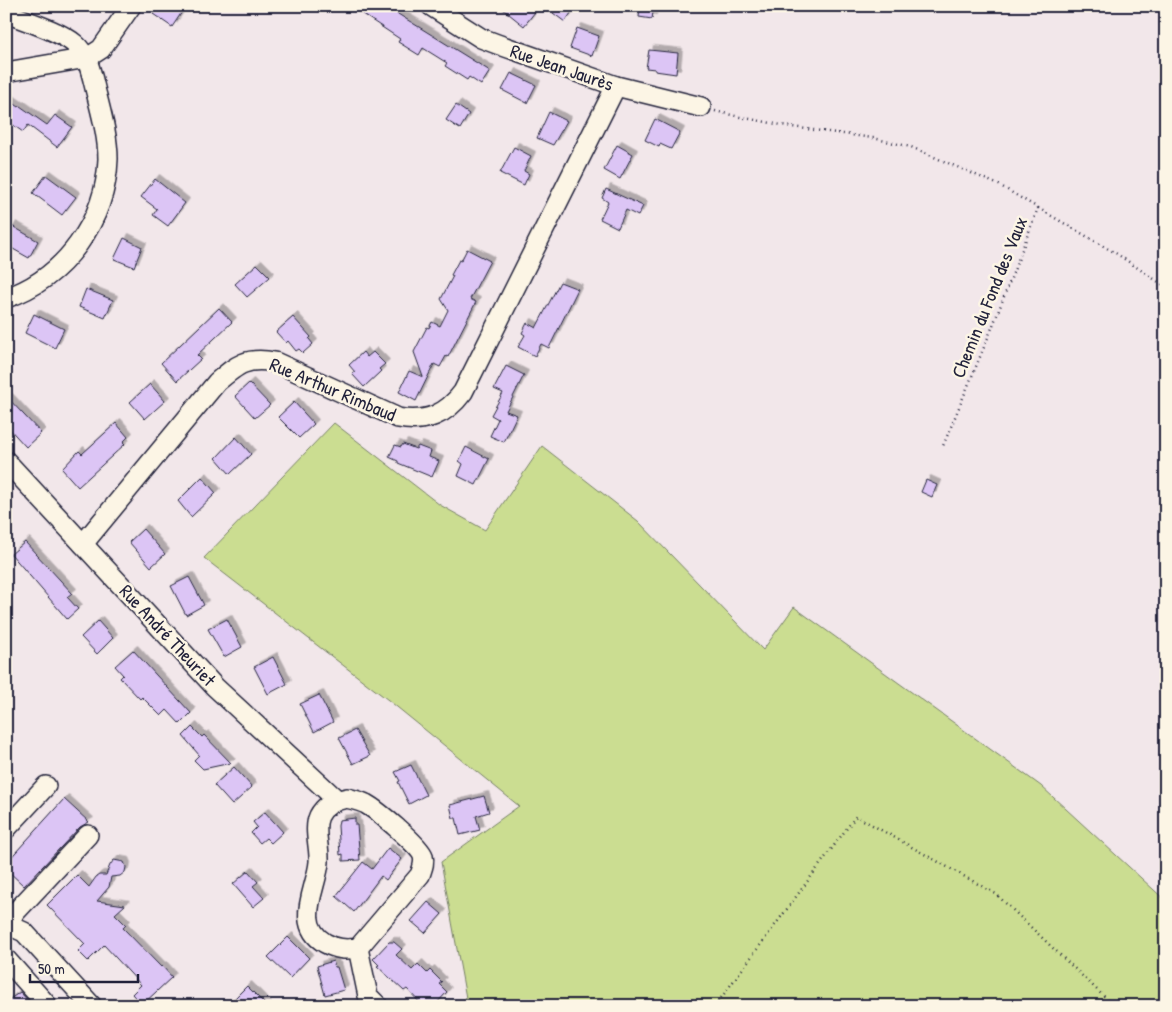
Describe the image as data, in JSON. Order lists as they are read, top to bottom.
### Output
{
  "streets": {
    "street": ["Rue Jean Jaurès", "Rue Arthur Rimbaud", "Rue André Theuriet"],
    "path": ["Chemin du Fond des Vaux"]
  },
  "crossings": [
    ["Rue Jean Jaurès", "Chemin du Fond des Vaux"],
    ["Rue Jean Jaurès", "Rue Arthur Rimbaud"],
    ["Rue Arthur Rimbaud", "Rue André Theuriet"]
  ],
  "scale_bar": "50 m"
}
